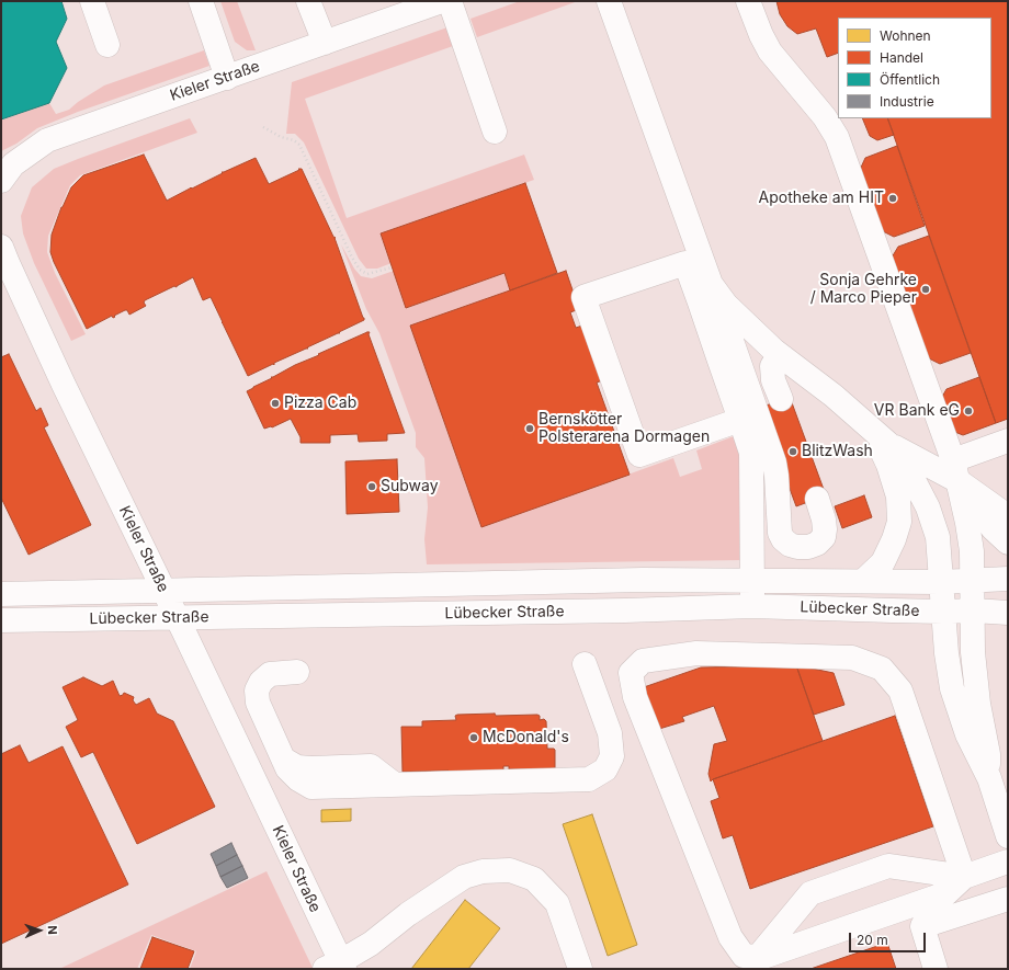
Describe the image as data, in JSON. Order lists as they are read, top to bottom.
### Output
{
  "streets": {
    "street": ["Kieler Straße", "Lübecker Straße"]
  },
  "crossings": [
    ["Kieler Straße", "Lübecker Straße"]
  ],
  "places": [
    "Apotheke am HIT",
    "Sonja Gehrke / Marco Pieper",
    "Pizza Cab",
    "VR Bank eG",
    "Bernskötter Polsterarena Dormagen",
    "BlitzWash",
    "Subway",
    "McDonald's"
  ],
  "legend": [
    "Wohnen",
    "Handel",
    "Öffentlich",
    "Industrie"
  ],
  "scale_bar": "20 m",
  "north": "right"
}
